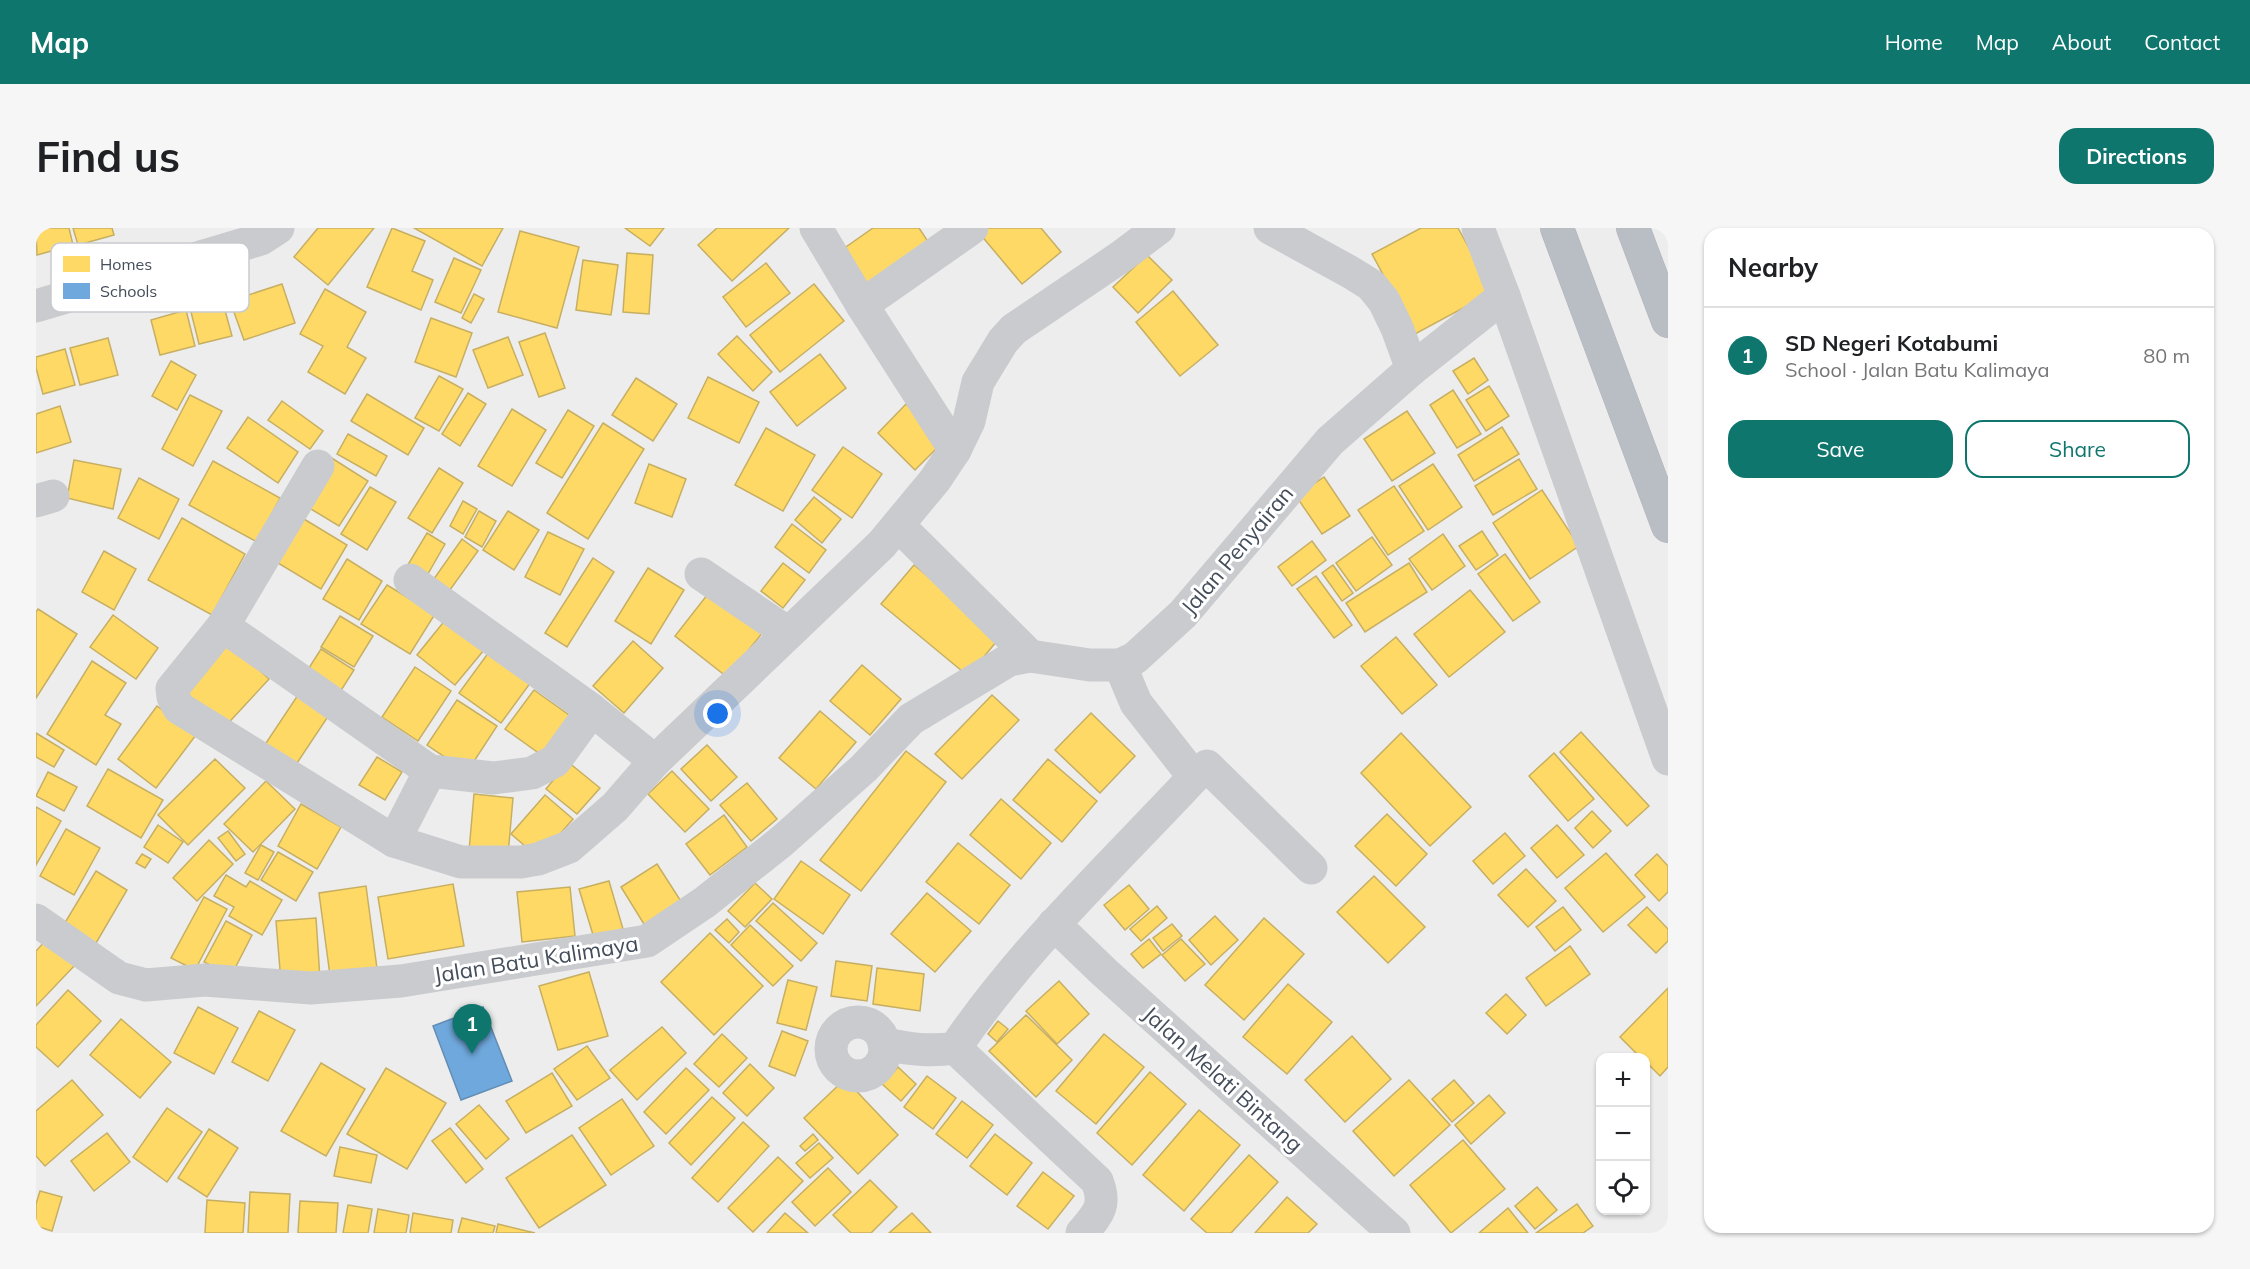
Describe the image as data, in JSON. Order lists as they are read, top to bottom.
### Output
{
  "streets": {
    "street": ["Jalan Penyairan", "Jalan Batu Kalimaya", "Jalan Melati Bintang"]
  },
  "legend": ["Homes", "Schools"],
  "page": {
    "header": "Map",
    "nav": [
      "Home",
      "Map",
      "About",
      "Contact"
    ],
    "buttons": [
      "Directions",
      ["Save", "Share"]
    ],
    "title": "Find us",
    "heading": "Nearby",
    "list": [
      {
        "mark": "1",
        "name": "SD Negeri Kotabumi",
        "note": "School · Jalan Batu Kalimaya",
        "value": "80 m"
      }
    ],
    "pins": "1",
    "map_buttons": ["+", "−"]
  }
}
